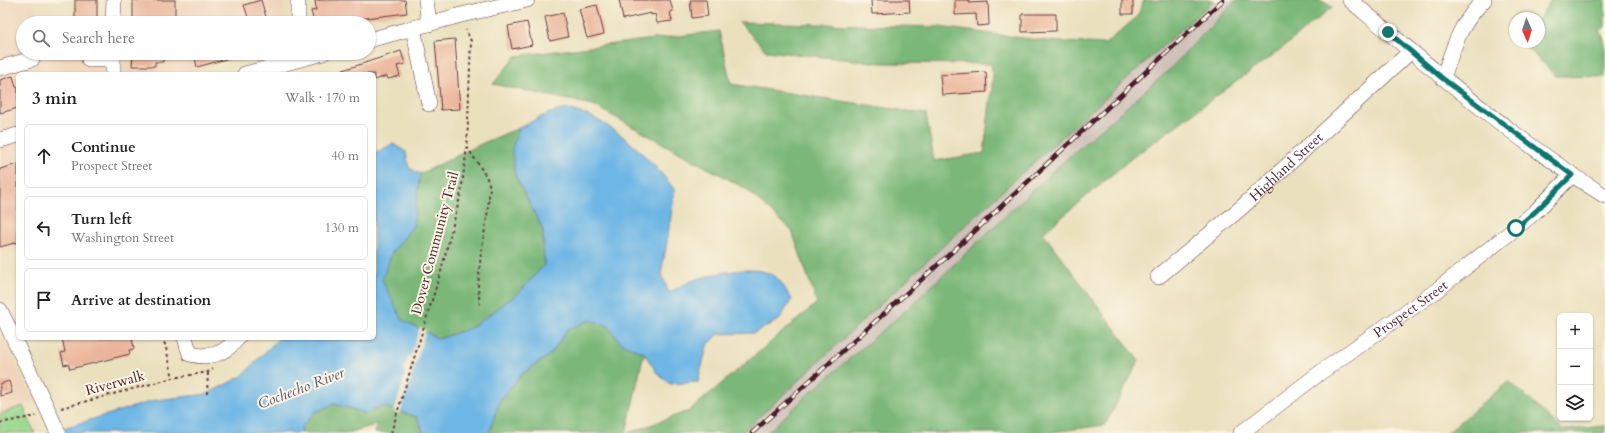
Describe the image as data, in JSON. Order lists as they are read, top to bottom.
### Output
{
  "streets": {
    "street": ["Highland Street", "Prospect Street"],
    "path": ["Dover Community Trail", "Riverwalk"]
  },
  "water": ["Cochecho River"],
  "north": "bottom",
  "page": {
    "search": "Search here",
    "heading": ["3 min", "Walk · 170 m"],
    "list": [
      ["Continue", "Prospect Street", "40 m"],
      ["Turn left", "Washington Street", "130 m"],
      "Arrive at destination"
    ],
    "map_buttons": ["+", "−"]
  }
}
